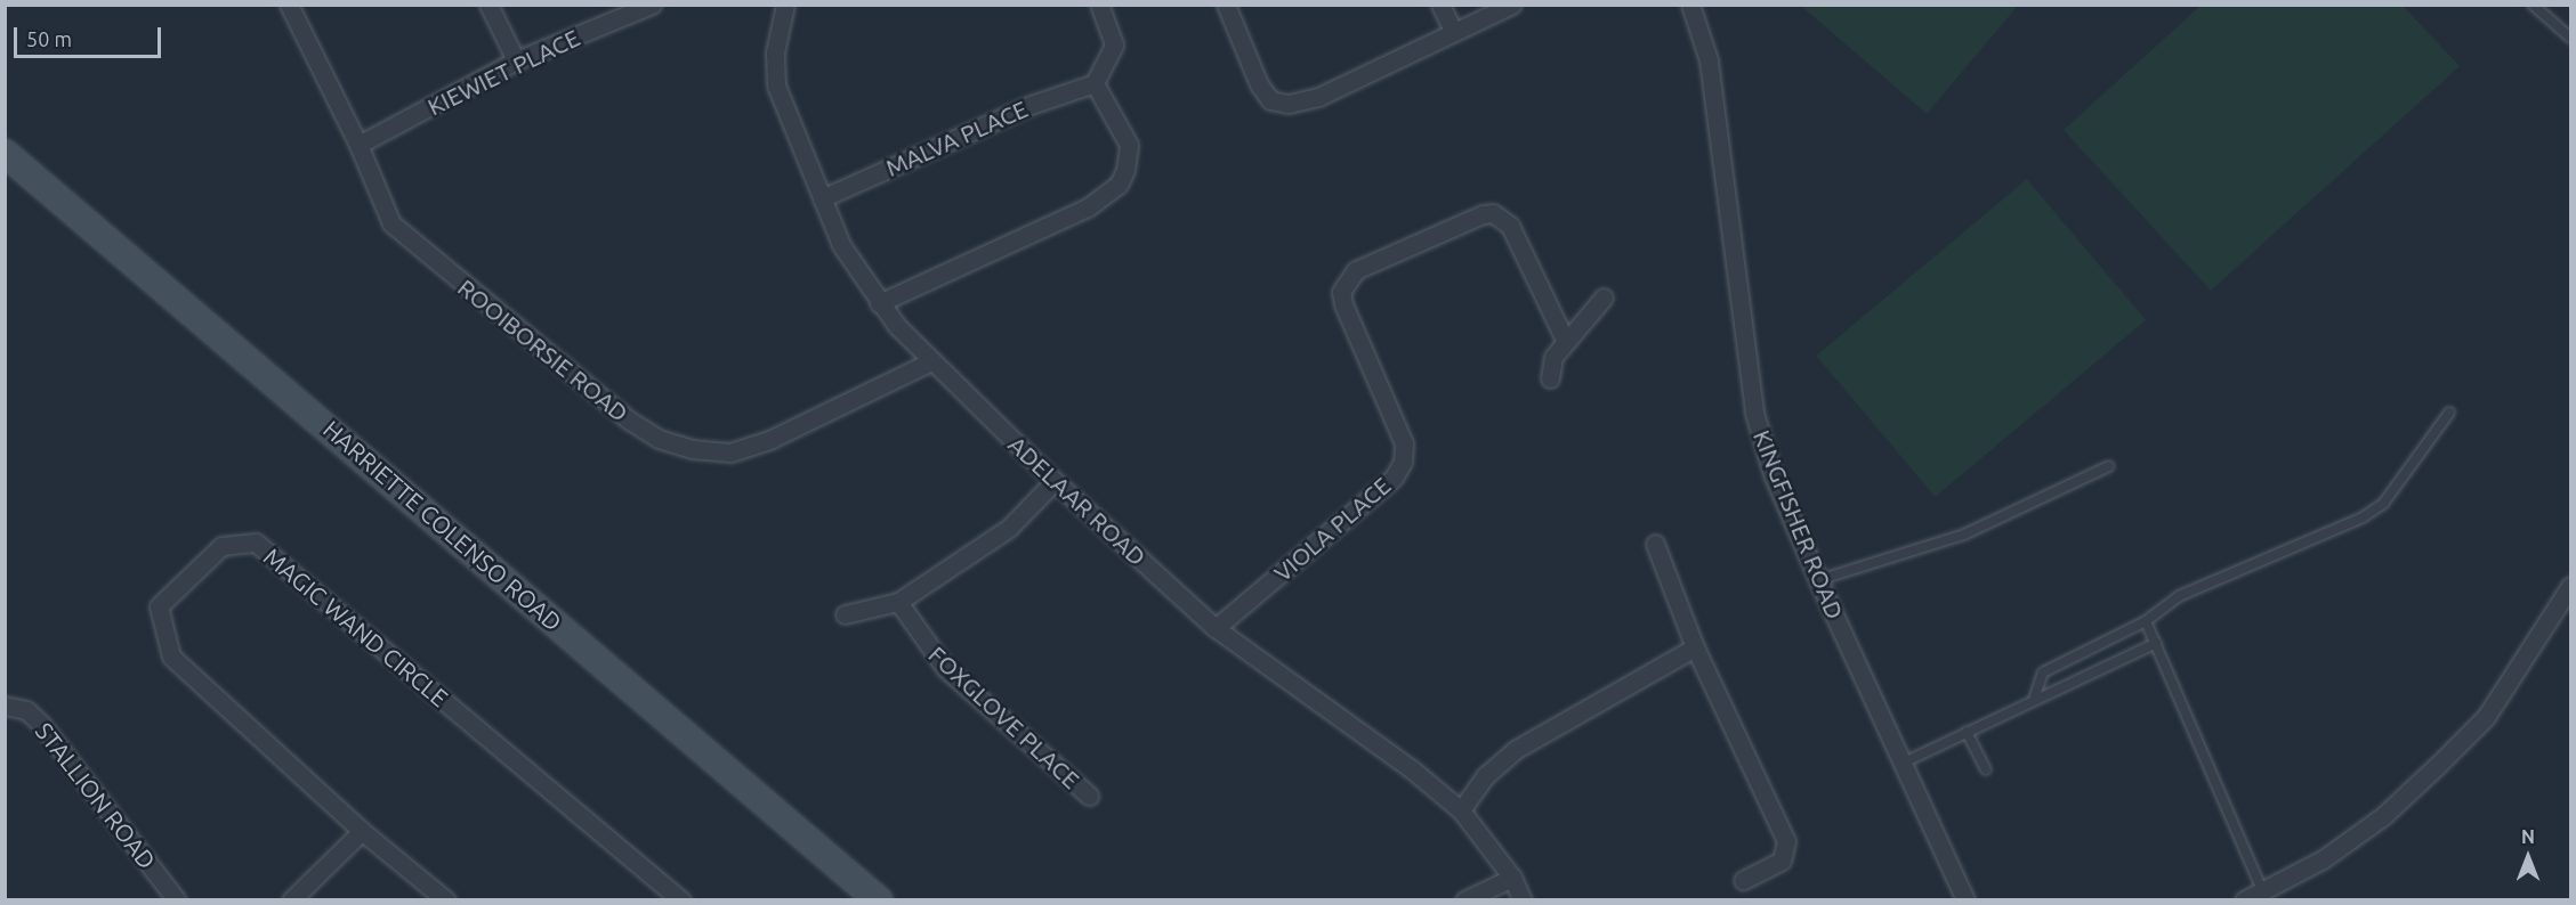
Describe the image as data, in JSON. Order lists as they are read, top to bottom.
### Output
{
  "streets": {
    "street": [
      "KIEWIET PLACE",
      "MALVA PLACE",
      "ROOIBORSIE ROAD",
      "ADELAAR ROAD",
      "KINGFISHER ROAD",
      "HARRIETTE COLENSO ROAD",
      "VIOLA PLACE",
      "MAGIC WAND CIRCLE",
      "FOXGLOVE PLACE",
      "STALLION ROAD"
    ]
  },
  "crossings": [
    ["KIEWIET PLACE", "ROOIBORSIE ROAD"],
    ["MALVA PLACE", "ADELAAR ROAD"],
    ["ROOIBORSIE ROAD", "ADELAAR ROAD"],
    ["ADELAAR ROAD", "VIOLA PLACE"]
  ],
  "scale_bar": "50 m",
  "north": "top"
}
